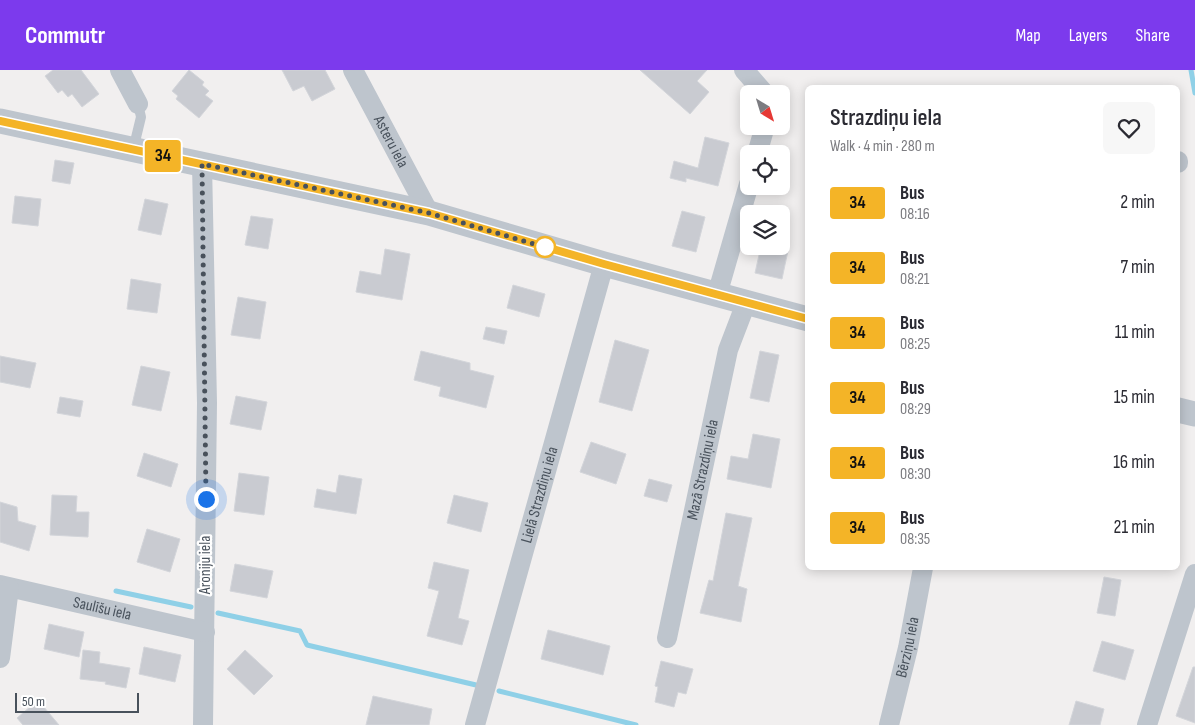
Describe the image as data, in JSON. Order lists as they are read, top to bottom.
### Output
{
  "streets": {
    "street": [
      "Asteru iela",
      "Mazā Strazdiņu iela",
      "Lielā Strazdiņu iela",
      "Aroniju iela",
      "Saulīšu iela",
      "Bērziņu iela"
    ]
  },
  "crossings": [
    ["Aroniju iela", "Saulīšu iela"]
  ],
  "lines": ["bus line 34"],
  "scale_bar": "50 m",
  "north": "bottom right",
  "page": {
    "header": "Commutr",
    "nav": ["Map", "Layers", "Share"],
    "on_map": "34",
    "heading": ["Strazdiņu iela", "Walk · 4 min · 280 m"],
    "list": [
      {
        "mark": "34",
        "name": "Bus",
        "note": "08:16",
        "value": "2 min"
      },
      {
        "mark": "34",
        "name": "Bus",
        "note": "08:21",
        "value": "7 min"
      },
      {
        "mark": "34",
        "name": "Bus",
        "note": "08:25",
        "value": "11 min"
      },
      {
        "mark": "34",
        "name": "Bus",
        "note": "08:29",
        "value": "15 min"
      },
      {
        "mark": "34",
        "name": "Bus",
        "note": "08:30",
        "value": "16 min"
      },
      {
        "mark": "34",
        "name": "Bus",
        "note": "08:35",
        "value": "21 min"
      }
    ],
    "scale": "50 m"
  }
}
